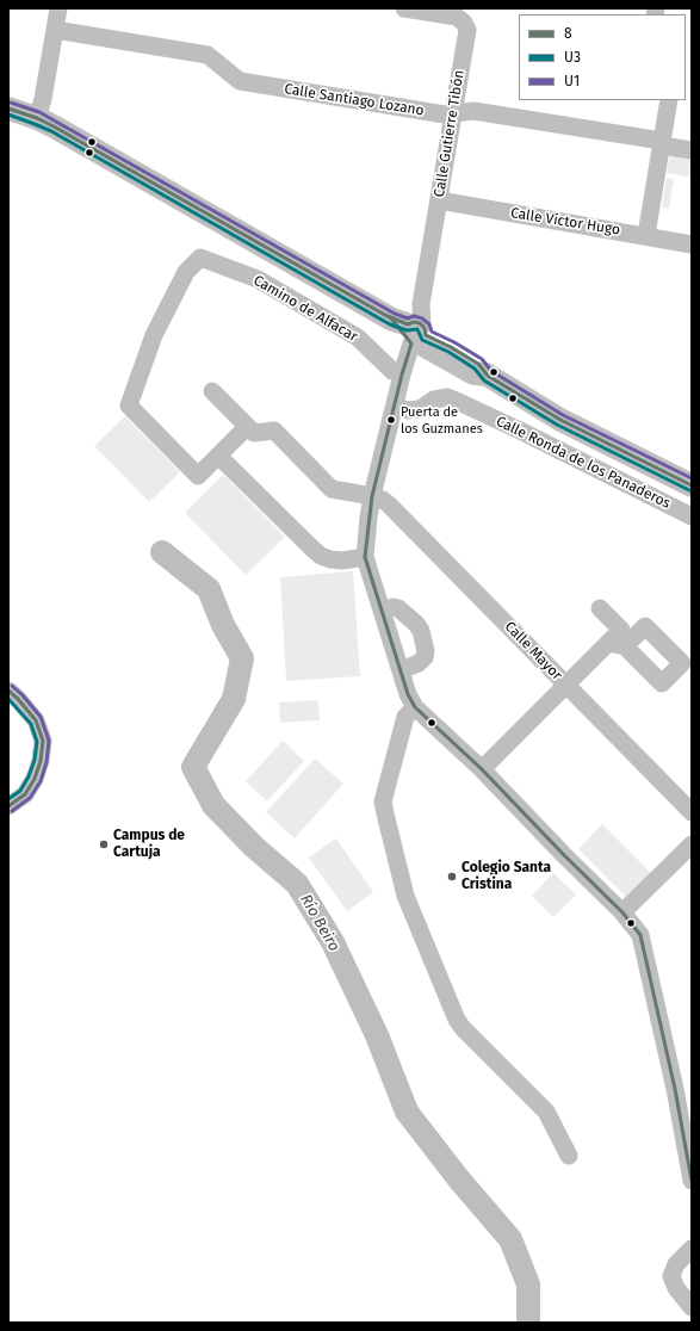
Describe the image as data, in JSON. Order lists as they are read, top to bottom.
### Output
{
  "streets": {
    "main road": ["Camino de Alfacar"],
    "street": [
      "Calle Santiago Lozano",
      "Calle Gutierre Tibón",
      "Calle Víctor Hugo",
      "Calle Ronda de los Panaderos",
      "Calle Mayor"
    ]
  },
  "crossings": [
    ["Calle Santiago Lozano", "Calle Gutierre Tibón"],
    ["Calle Gutierre Tibón", "Calle Víctor Hugo"],
    ["Calle Gutierre Tibón", "Camino de Alfacar"],
    ["Calle Gutierre Tibón", "Calle Ronda de los Panaderos"],
    ["Calle Gutierre Tibón", "Calle Mayor"]
  ],
  "water": ["Río Beiro"],
  "places": ["Puerta de los Guzmanes", "Campus de Cartuja", "Colegio Santa Cristina"],
  "lines": ["transit line U1", "transit line 8", "transit line U3"],
  "legend": ["8", "U3", "U1"]
}
